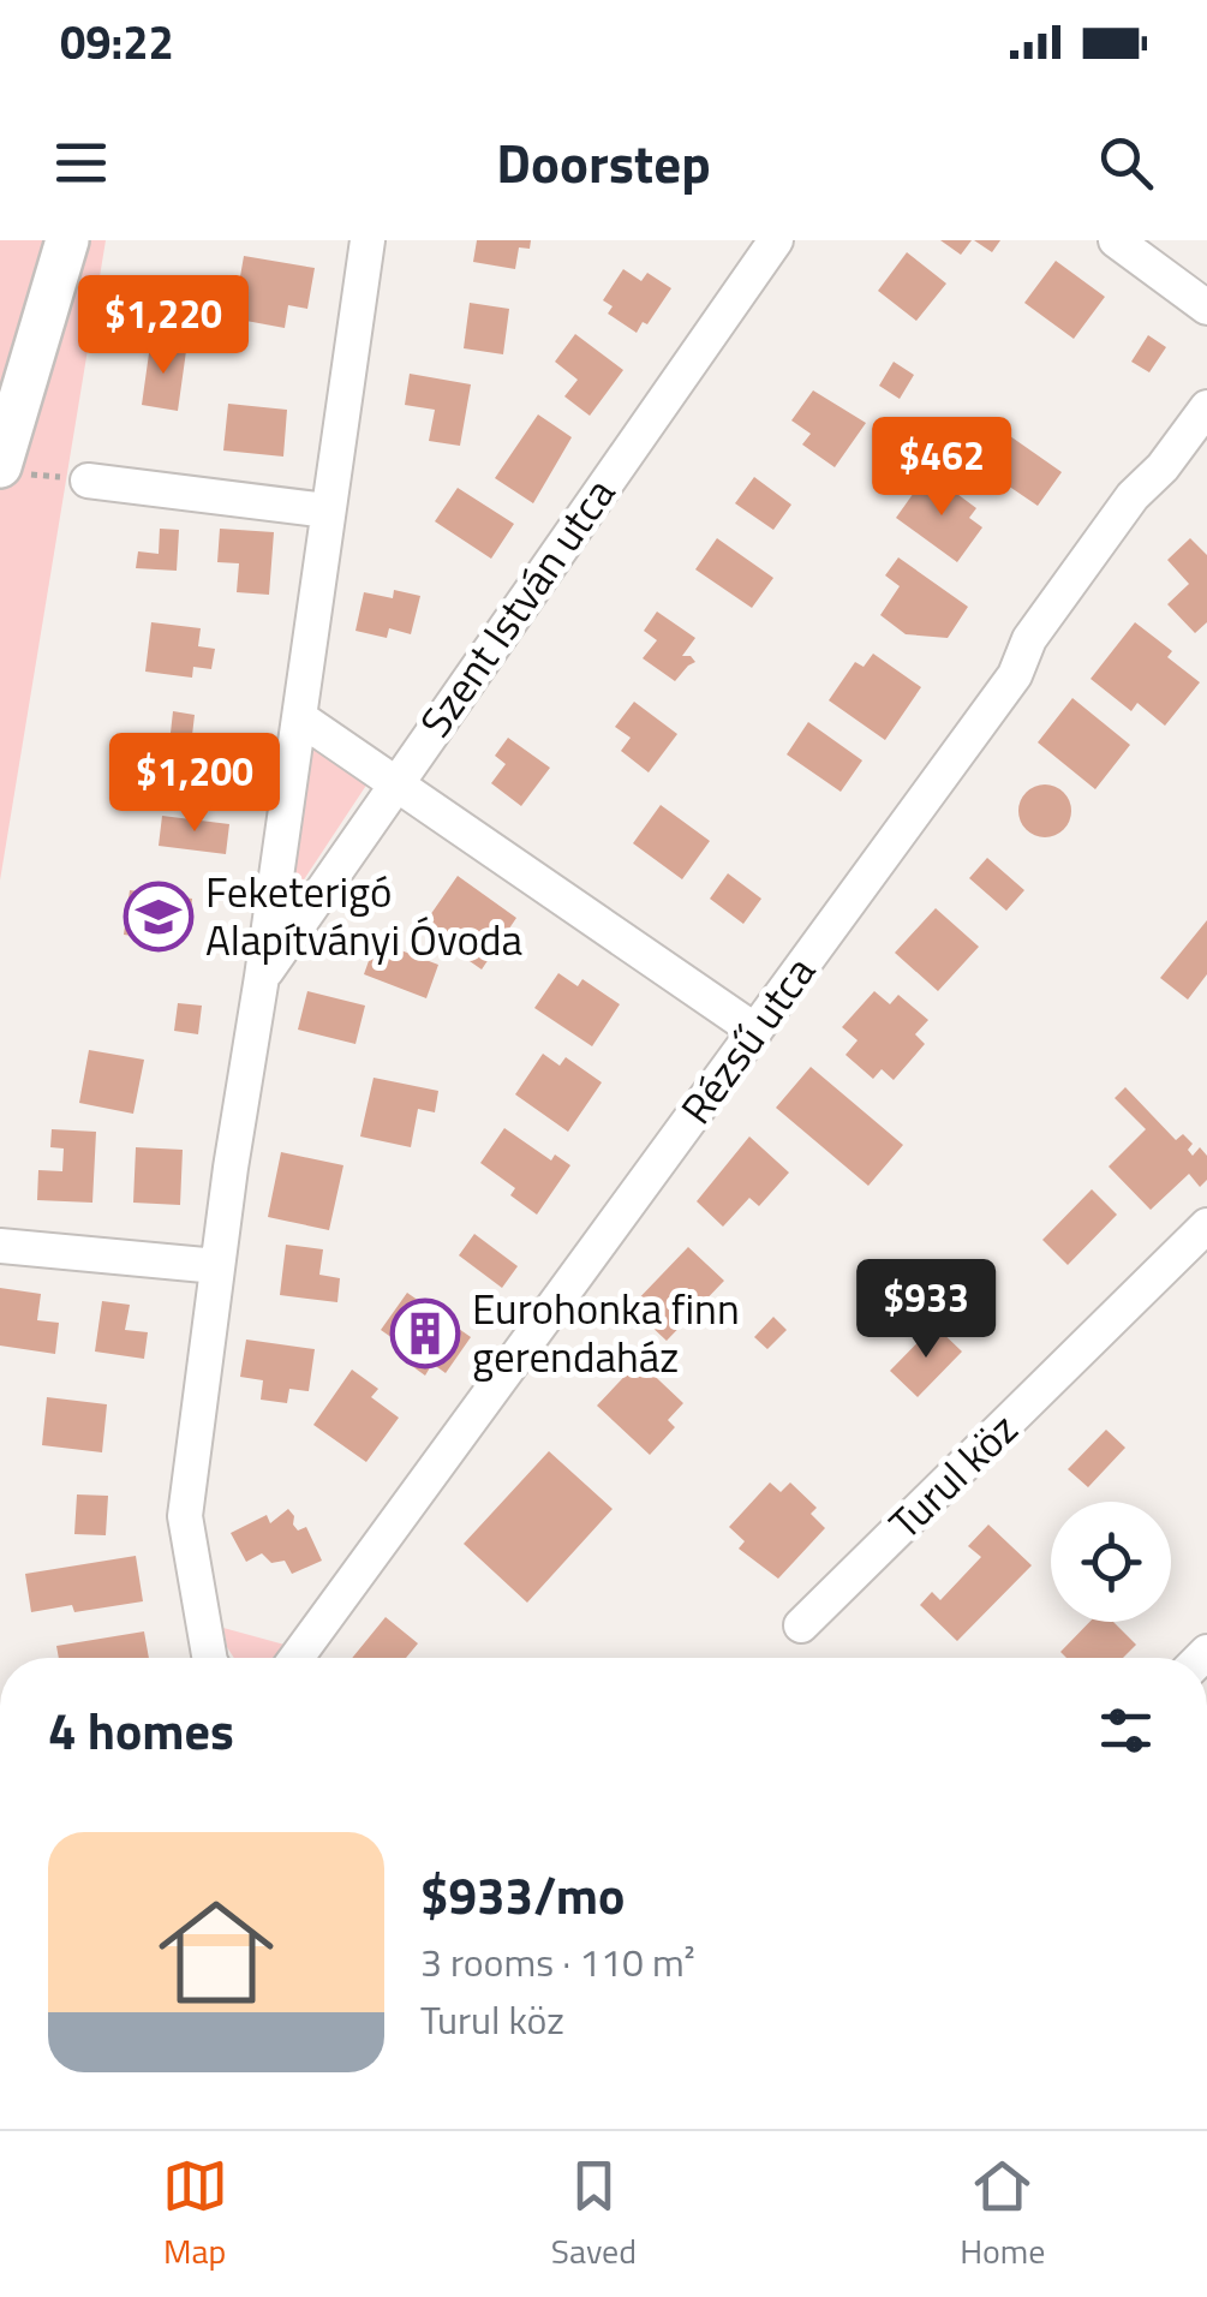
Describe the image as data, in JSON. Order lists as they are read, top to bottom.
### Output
{
  "streets": {
    "street": ["Szent István utca", "Rézsű utca", "Turul köz"]
  },
  "places": {
    "school or university": ["Feketerigó Alapítványi Óvoda"],
    "building": ["Eurohonka finn gerendaház"]
  },
  "page": {
    "status": "09:22",
    "header": "Doorstep",
    "price": [
      "$1,220",
      "$462",
      "$1,200",
      "$933"
    ],
    "heading": "4 homes",
    "list": [
      {
        "name": "$933/mo",
        "note": "3 rooms · 110 m² · Turul köz"
      }
    ],
    "tabs": ["Map", "Saved", "Home"]
  }
}
